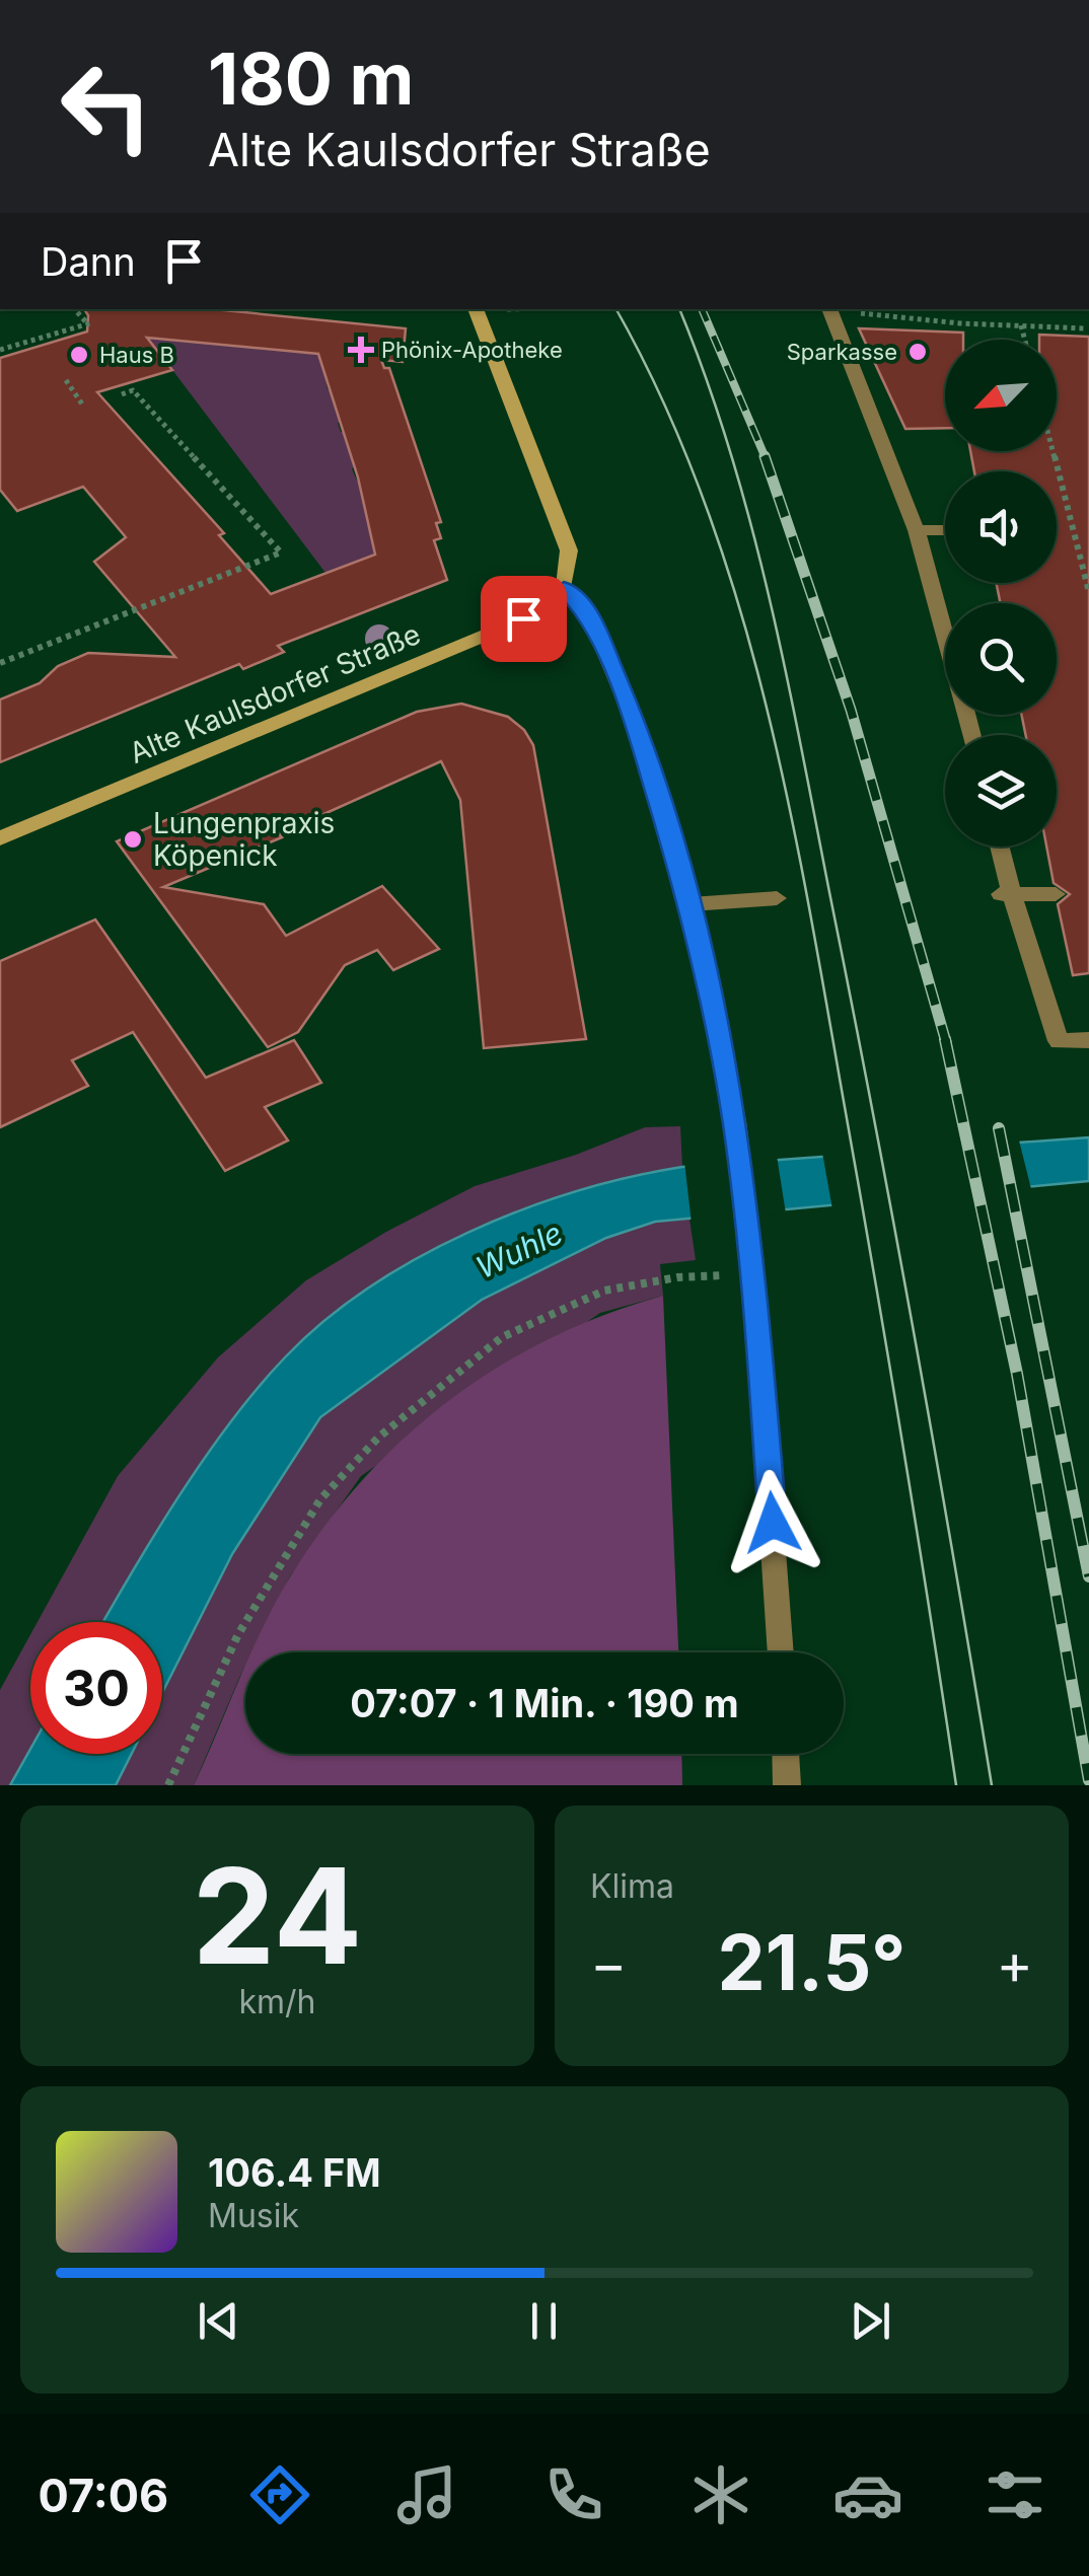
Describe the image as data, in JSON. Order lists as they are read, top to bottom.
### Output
{
  "streets": {
    "street": ["Alte Kaulsdorfer Straße"]
  },
  "water": ["Wuhle"],
  "places": {
    "health": ["Phönix-Apotheke"],
    "other": ["Sparkasse", "Haus B", "Lungenpraxis Köpenick"]
  },
  "north": "bottom left",
  "page": {
    "turn": ["180 m", "Alte Kaulsdorfer Straße"],
    "then": "Dann",
    "limit": "30",
    "trip": "07:07 · 1 Min. · 190 m",
    "tile": [
      ["24", "km/h"],
      "Klima"
    ],
    "heat": ["−", "21.5°", "+"],
    "song": ["106.4 FM", "Musik"],
    "tabs": "07:06"
  }
}
